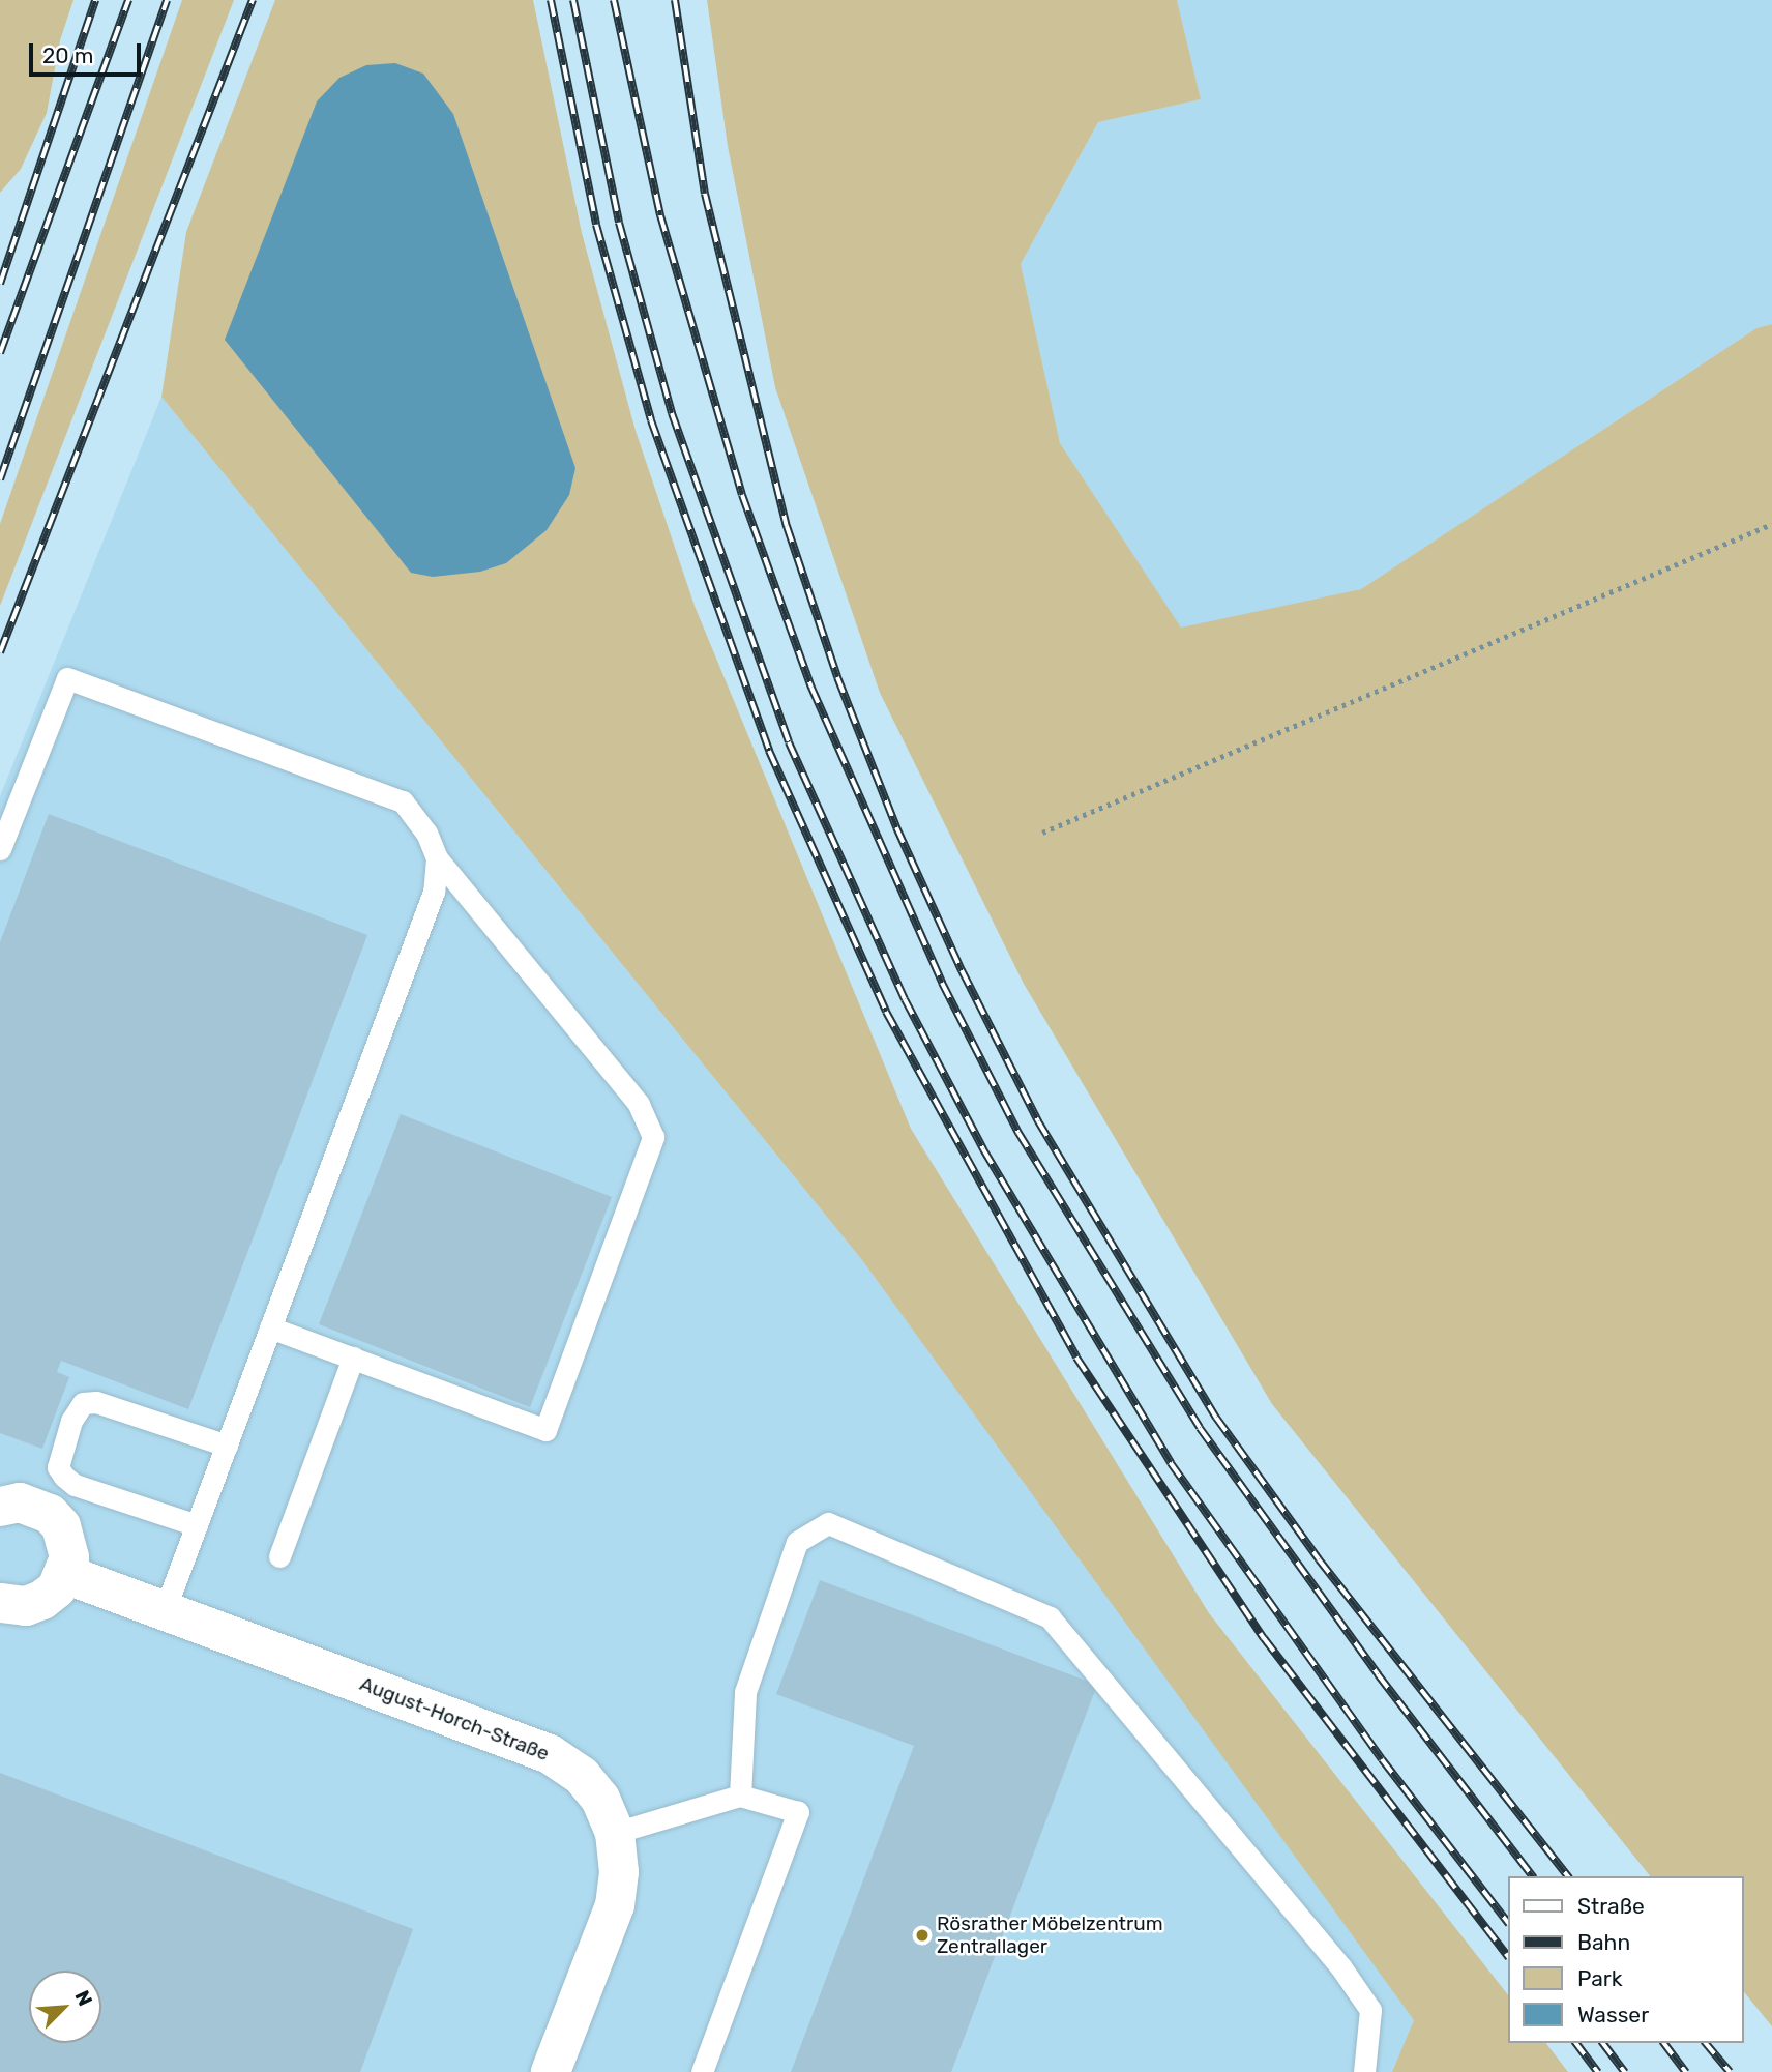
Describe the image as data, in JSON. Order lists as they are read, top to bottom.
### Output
{
  "streets": {
    "street": ["August-Horch-Straße"]
  },
  "places": ["Rösrather Möbelzentrum Zentrallager"],
  "legend": [
    "Straße",
    "Bahn",
    "Park",
    "Wasser"
  ],
  "scale_bar": "20 m",
  "north": "top right"
}
